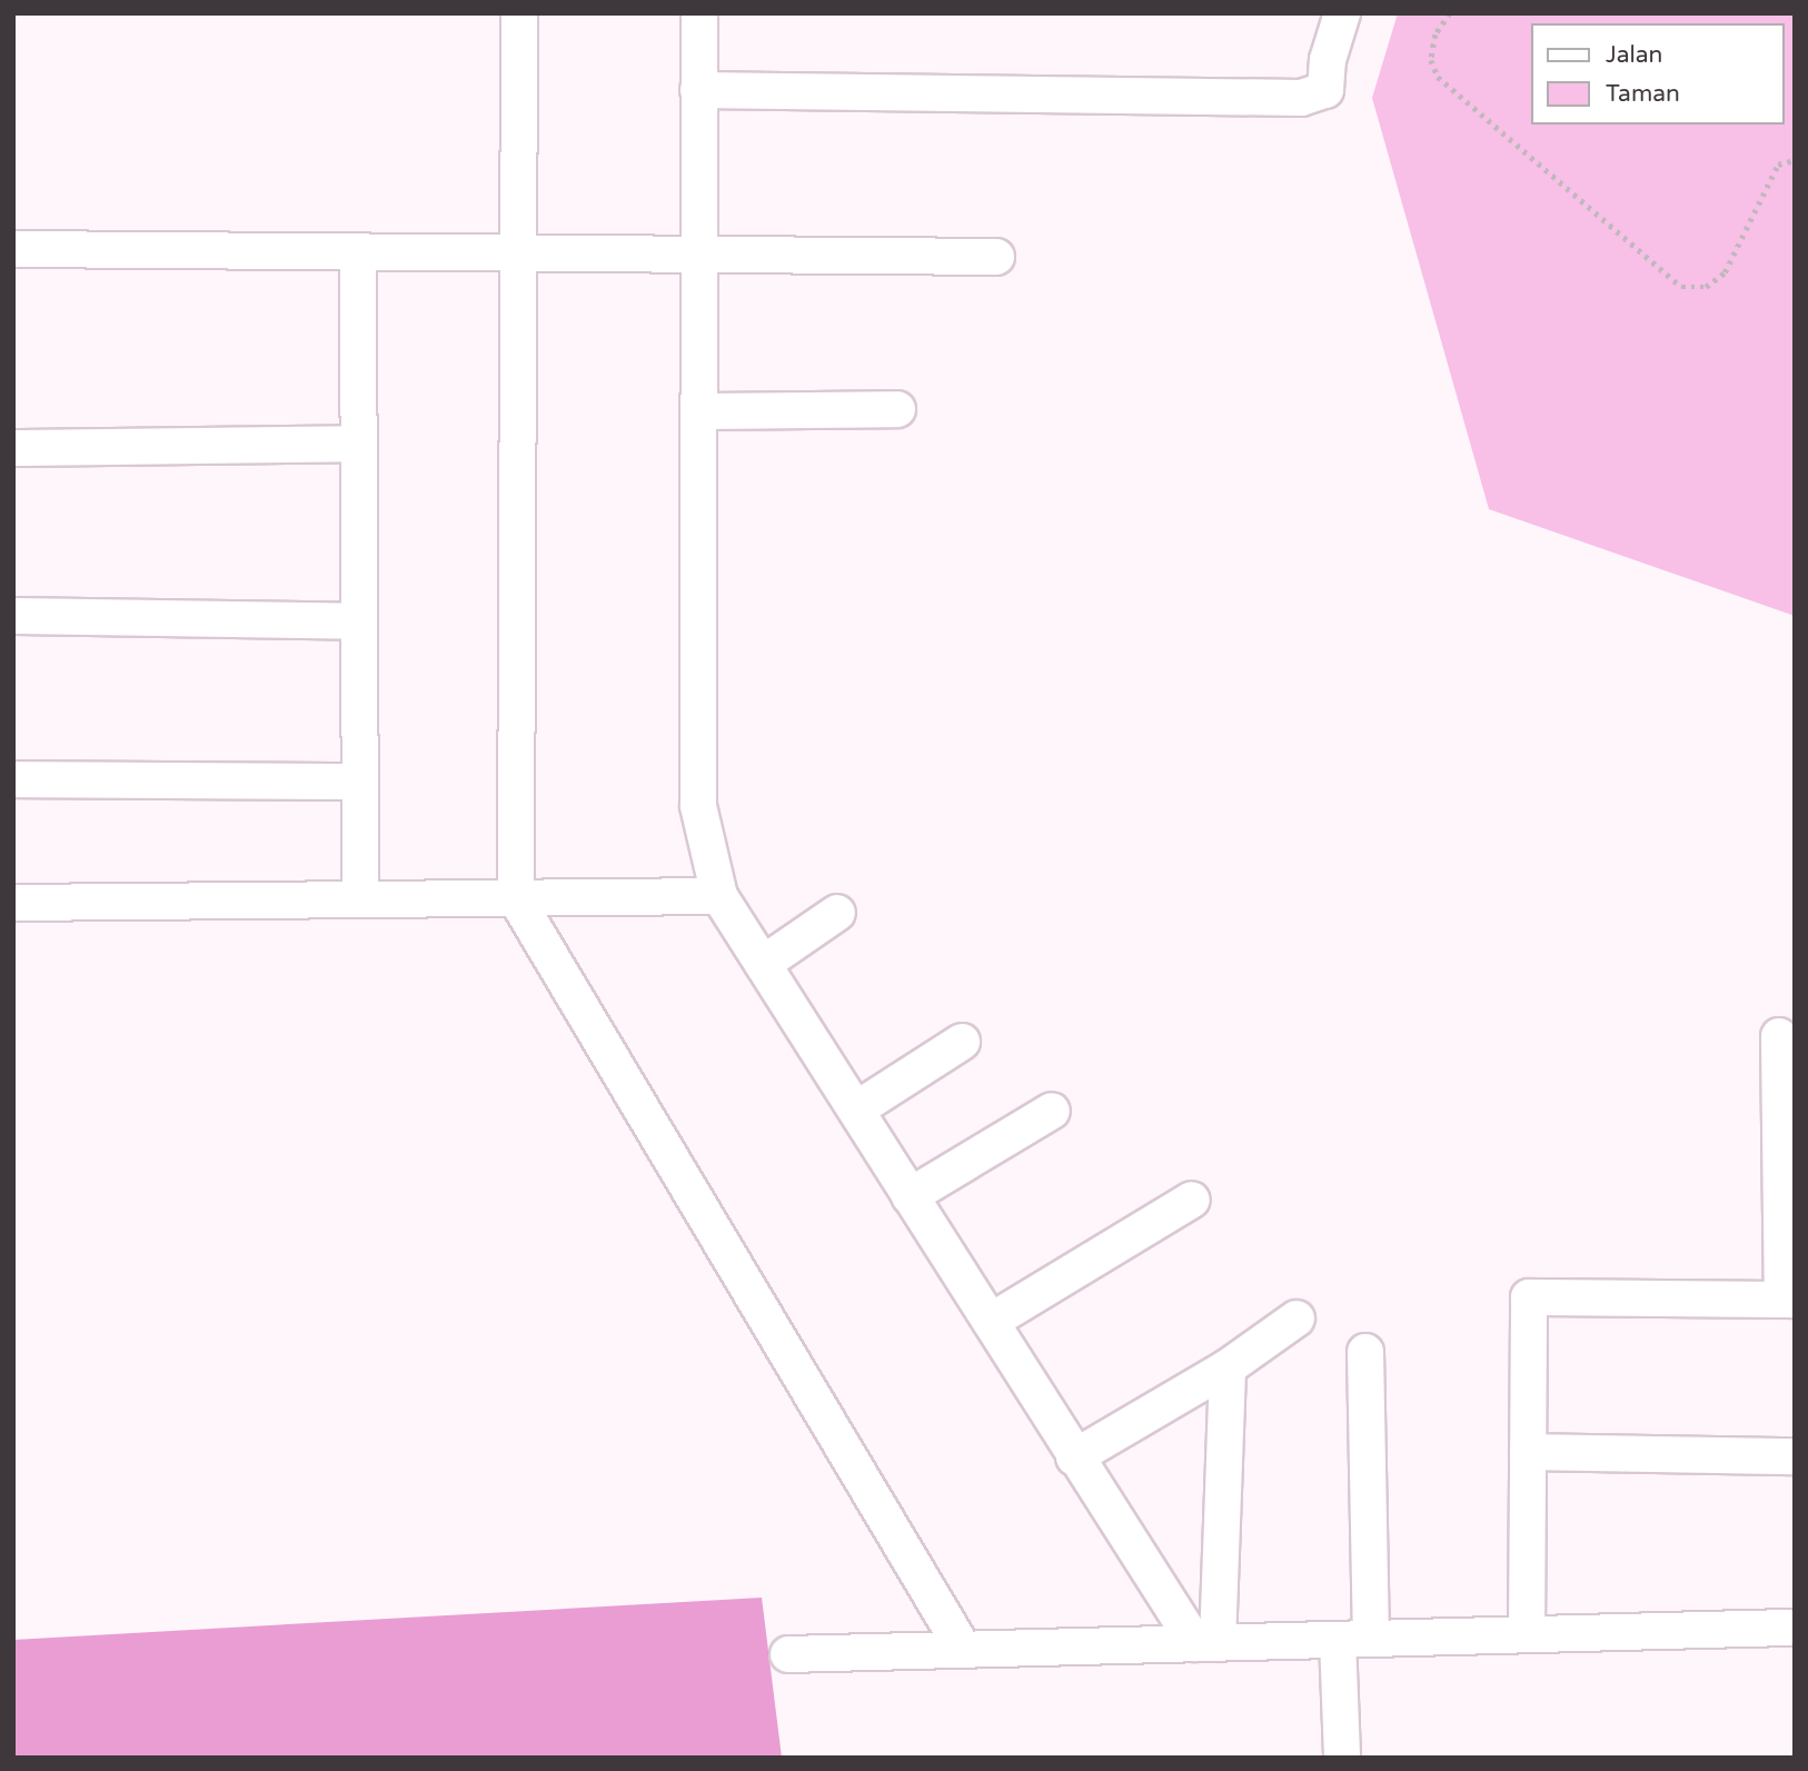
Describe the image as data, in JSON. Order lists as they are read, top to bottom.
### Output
{
  "legend": ["Jalan", "Taman"]
}
